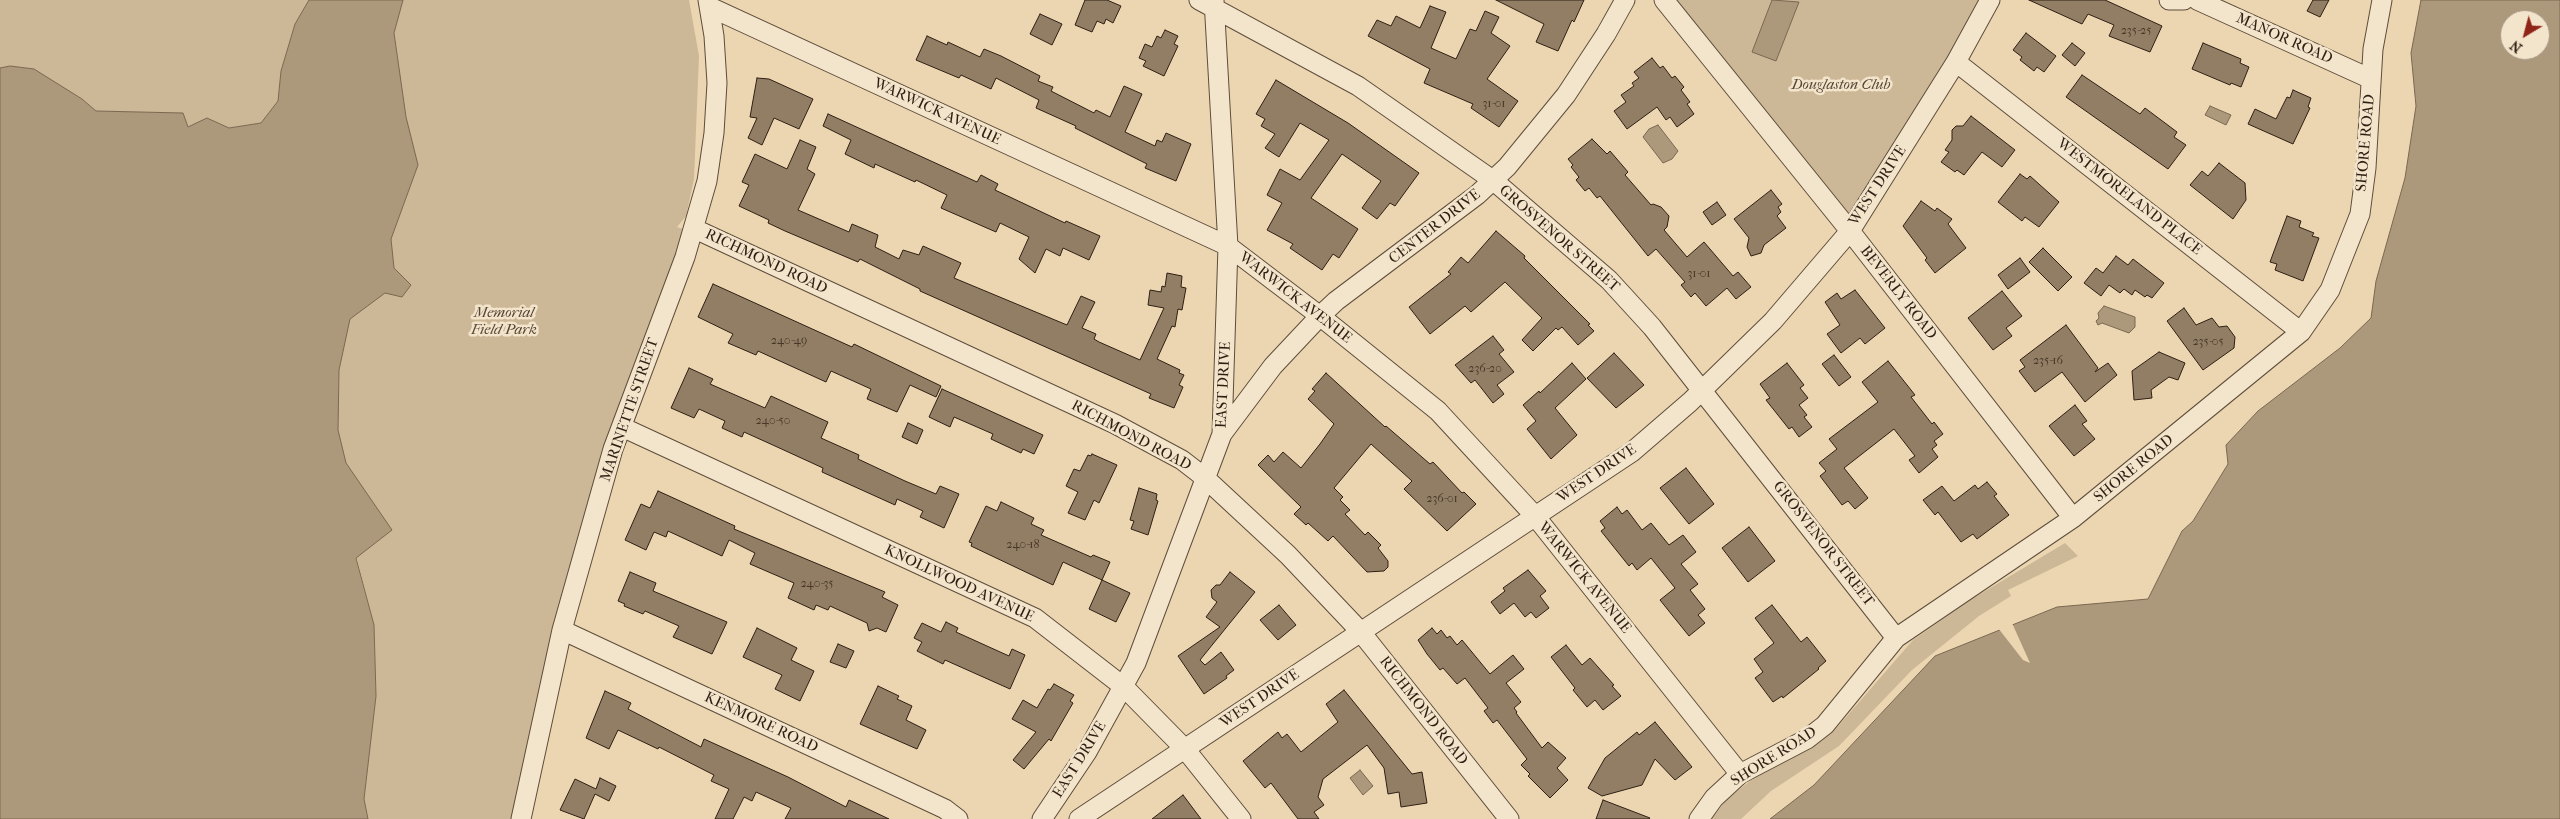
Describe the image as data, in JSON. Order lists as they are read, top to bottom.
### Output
{
  "streets": {
    "street": [
      "MANOR ROAD",
      "WARWICK AVENUE",
      "SHORE ROAD",
      "WEST DRIVE",
      "WESTMORELAND PLACE",
      "CENTER DRIVE",
      "GROSVENOR STREET",
      "RICHMOND ROAD",
      "BEVERLY ROAD",
      "EAST DRIVE",
      "MARINETTE STREET",
      "KNOLLWOOD AVENUE",
      "KENMORE ROAD"
    ]
  },
  "crossings": [
    ["MANOR ROAD", "SHORE ROAD"],
    ["WARWICK AVENUE", "SHORE ROAD"],
    ["WARWICK AVENUE", "WEST DRIVE"],
    ["WARWICK AVENUE", "CENTER DRIVE"],
    ["WARWICK AVENUE", "EAST DRIVE"],
    ["WARWICK AVENUE", "MARINETTE STREET"],
    ["SHORE ROAD", "WESTMORELAND PLACE"],
    ["SHORE ROAD", "GROSVENOR STREET"],
    ["SHORE ROAD", "BEVERLY ROAD"],
    ["WEST DRIVE", "WESTMORELAND PLACE"],
    ["WEST DRIVE", "GROSVENOR STREET"],
    ["WEST DRIVE", "RICHMOND ROAD"],
    ["WEST DRIVE", "BEVERLY ROAD"],
    ["WEST DRIVE", "KNOLLWOOD AVENUE"],
    ["CENTER DRIVE", "GROSVENOR STREET"],
    ["CENTER DRIVE", "EAST DRIVE"],
    ["GROSVENOR STREET", "EAST DRIVE"],
    ["RICHMOND ROAD", "EAST DRIVE"],
    ["RICHMOND ROAD", "MARINETTE STREET"],
    ["EAST DRIVE", "KNOLLWOOD AVENUE"],
    ["MARINETTE STREET", "KNOLLWOOD AVENUE"],
    ["MARINETTE STREET", "KENMORE ROAD"]
  ],
  "parks": ["Douglaston Club", "Memorial Field Park"],
  "house_numbers": [
    "235-25",
    "31-01",
    "31-01",
    "240-49",
    "235-05",
    "235-16",
    "236-20",
    "240-50",
    "236-01",
    "240-18",
    "240-35"
  ],
  "north": "bottom left"
}
